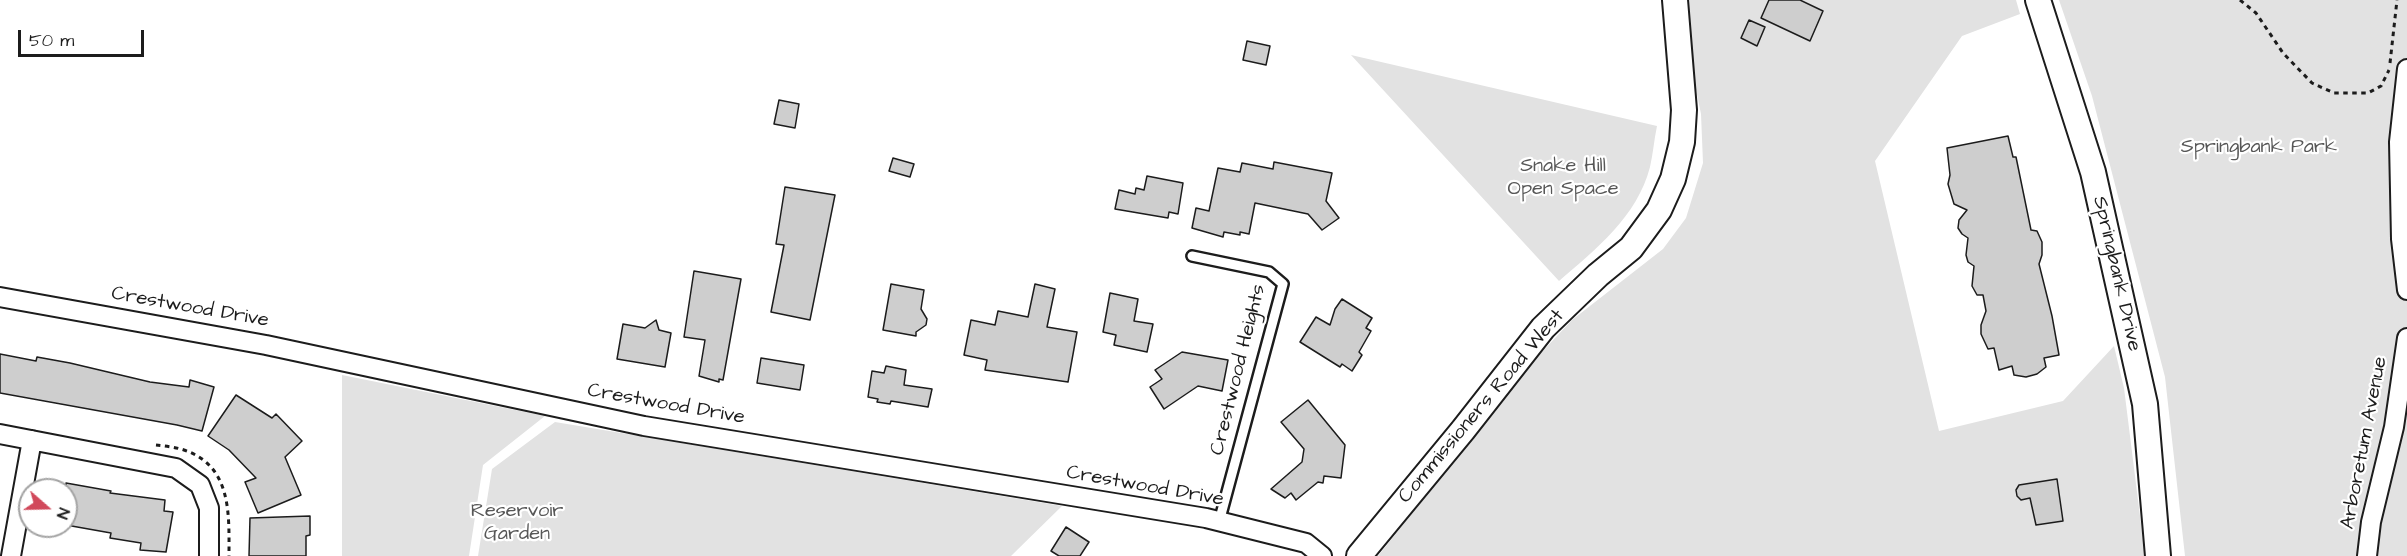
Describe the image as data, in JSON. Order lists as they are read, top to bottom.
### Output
{
  "streets": {
    "main road": ["Springbank Drive", "Commissioners Road West"],
    "street": ["Crestwood Drive", "Arboretum Avenue"],
    "lane": ["Crestwood Heights"]
  },
  "crossings": [
    ["Crestwood Drive", "Crestwood Heights"]
  ],
  "parks": ["Springbank Park", "Snake Hill Open Space", "Reservoir Garden"],
  "scale_bar": "50 m",
  "north": "right"
}
